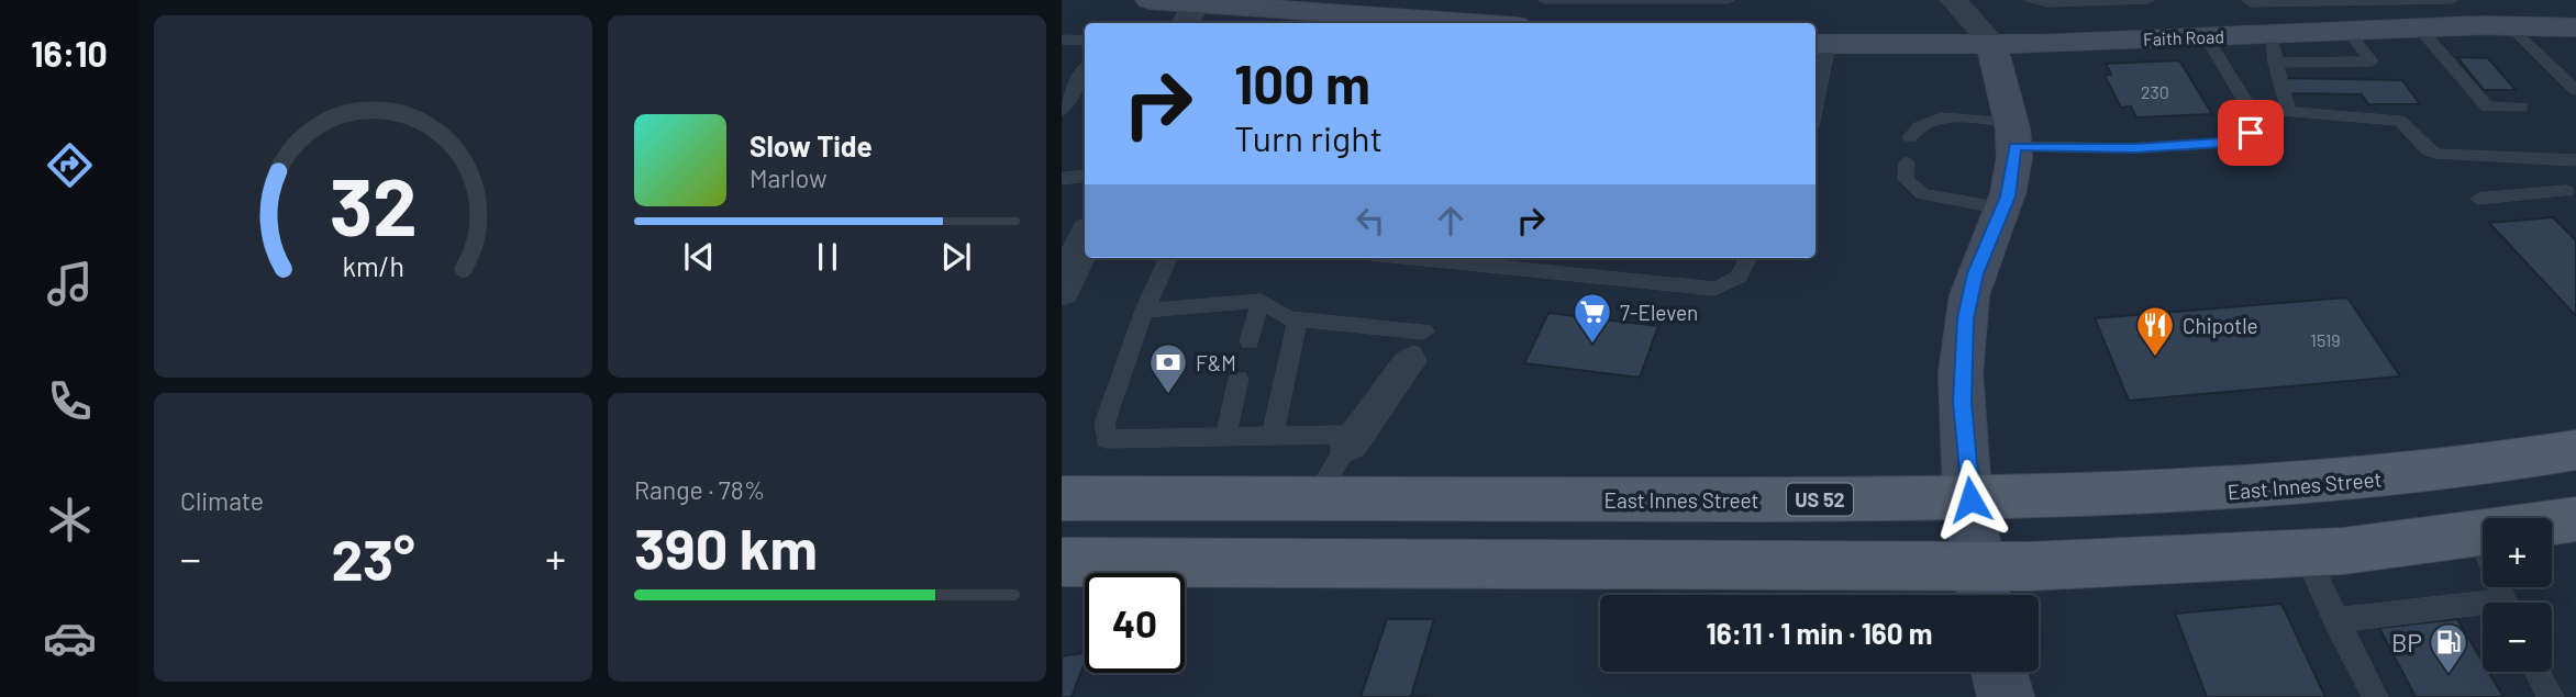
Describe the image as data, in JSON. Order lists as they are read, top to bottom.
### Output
{
  "streets": {
    "main road": ["Faith Road", "East Innes Street", "US 52"]
  },
  "places": {
    "supermarket": ["7-Eleven"],
    "restaurant": ["Chipotle"],
    "bank": ["F&M"],
    "fuel station": ["BP"]
  },
  "house_numbers": ["230", "1519"],
  "page": {
    "tabs": "16:10",
    "turn": ["100 m", "Turn right"],
    "song": ["Slow Tide", "Marlow"],
    "tile": [
      "Climate",
      ["Range · 78%", "390 km"]
    ],
    "map_buttons": ["+", "−"],
    "heat": ["−", "23°", "+"],
    "limit": "40",
    "trip": "16:11 · 1 min · 160 m",
    "gauge": ["32", "km/h"]
  }
}
